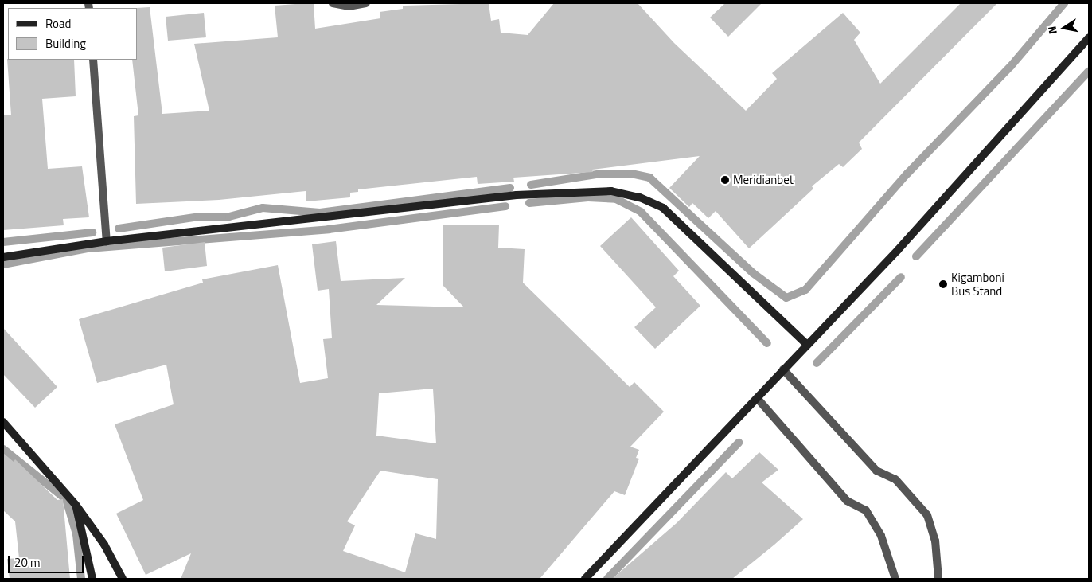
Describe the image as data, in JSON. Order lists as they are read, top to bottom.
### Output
{
  "places": ["Meridianbet", "Kigamboni Bus Stand"],
  "legend": ["Road", "Building"],
  "scale_bar": "20 m",
  "north": "left"
}
